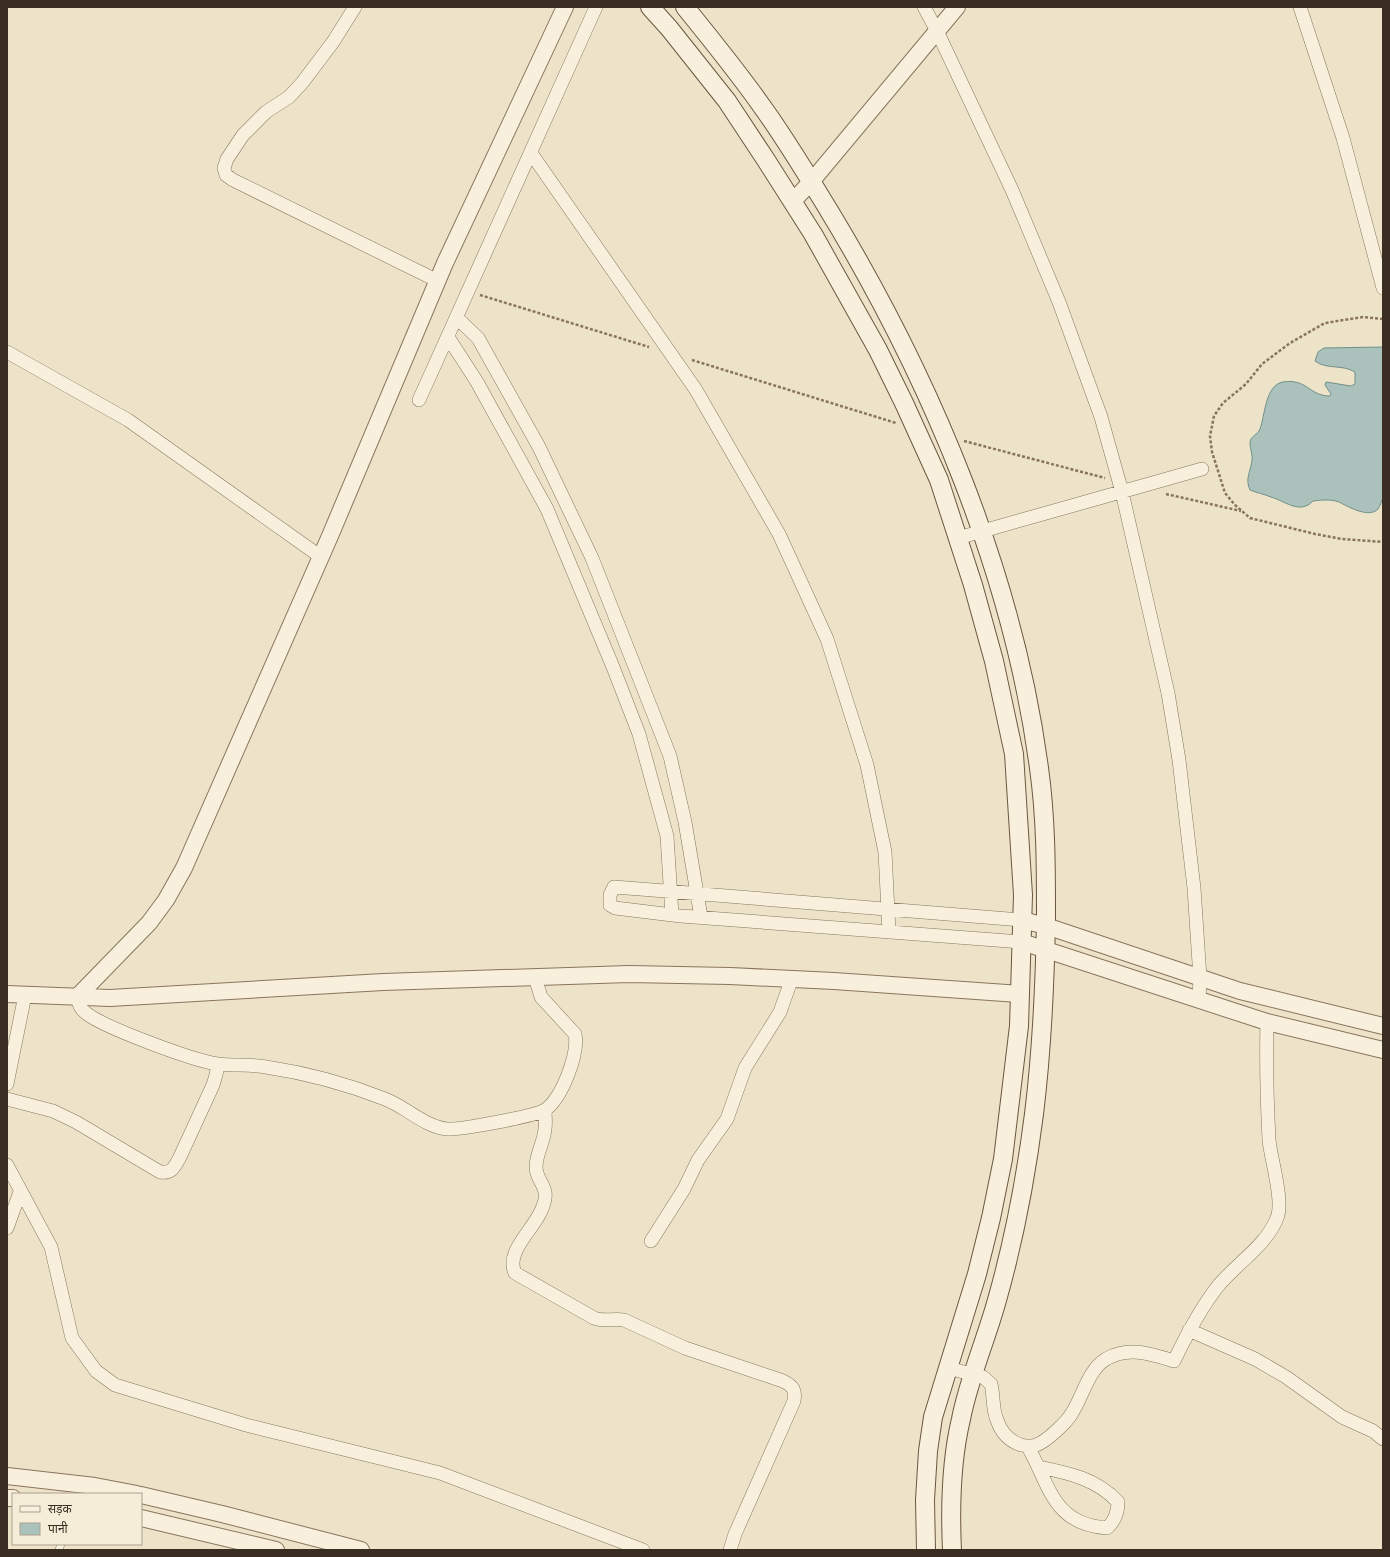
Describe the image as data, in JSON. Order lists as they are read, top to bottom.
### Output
{
  "legend": ["सड़क", "पानी"]
}
